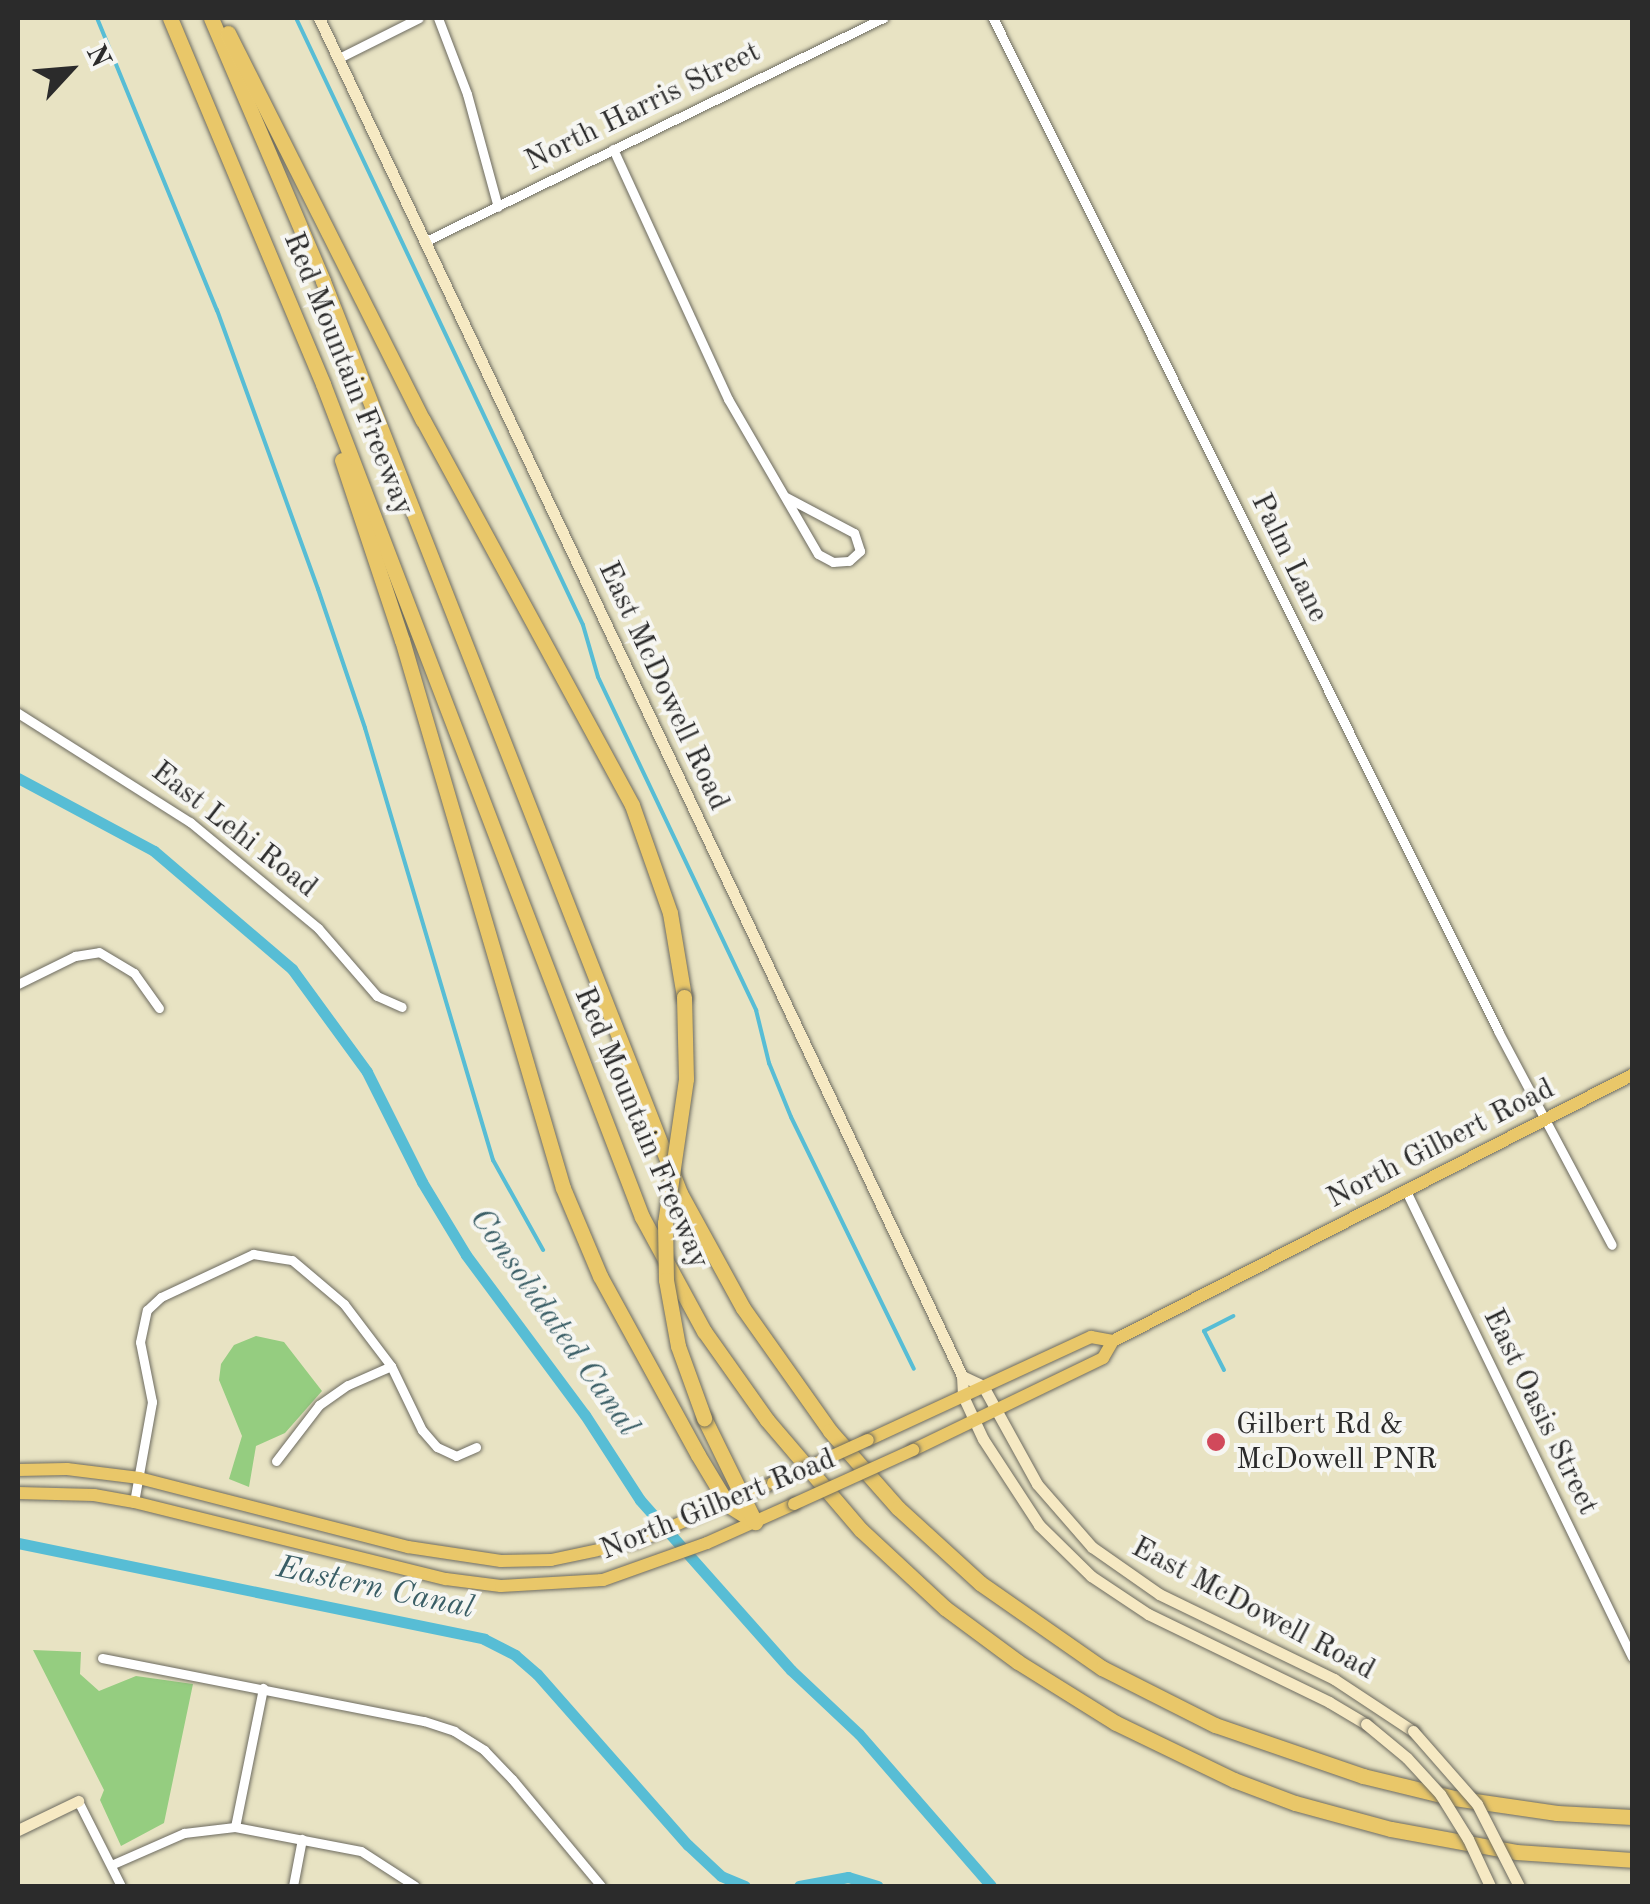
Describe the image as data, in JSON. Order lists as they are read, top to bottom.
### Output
{
  "streets": {
    "highway": ["Red Mountain Freeway"],
    "main road": ["North Gilbert Road"],
    "street": [
      "North Harris Street",
      "Palm Lane",
      "East McDowell Road",
      "East Lehi Road",
      "East Oasis Street"
    ]
  },
  "crossings": [
    ["North Harris Street", "East McDowell Road"],
    ["Palm Lane", "North Gilbert Road"],
    ["East McDowell Road", "North Gilbert Road"],
    ["North Gilbert Road", "East Oasis Street"]
  ],
  "water": ["Consolidated Canal", "Eastern Canal"],
  "places": ["Gilbert Rd & McDowell PNR"],
  "north": "top right"
}
